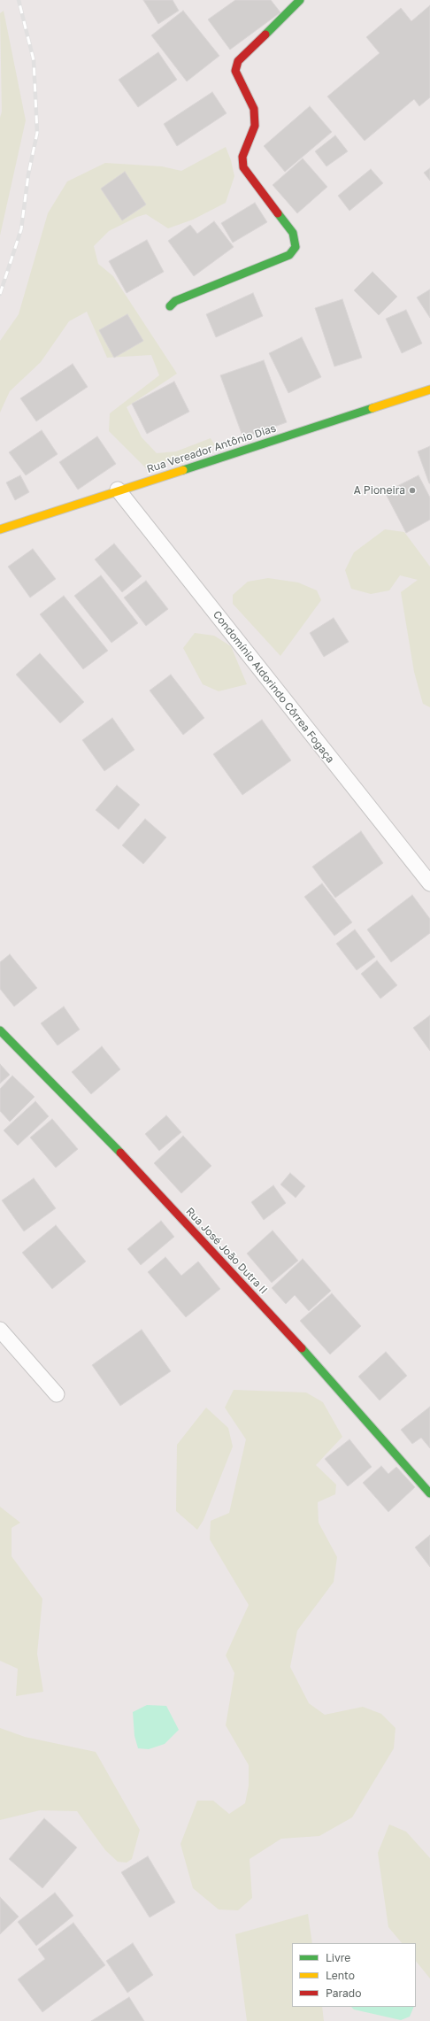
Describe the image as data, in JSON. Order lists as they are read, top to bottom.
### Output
{
  "streets": {
    "street": ["Rua Vereador Antônio Dias", "Rua José João Dutra II"],
    "lane": ["Condomínio Aldorindo Côrrea Fogaça"]
  },
  "crossings": [
    ["Rua Vereador Antônio Dias", "Condomínio Aldorindo Côrrea Fogaça"]
  ],
  "places": ["A Pioneira"],
  "legend": ["Livre", "Lento", "Parado"]
}
